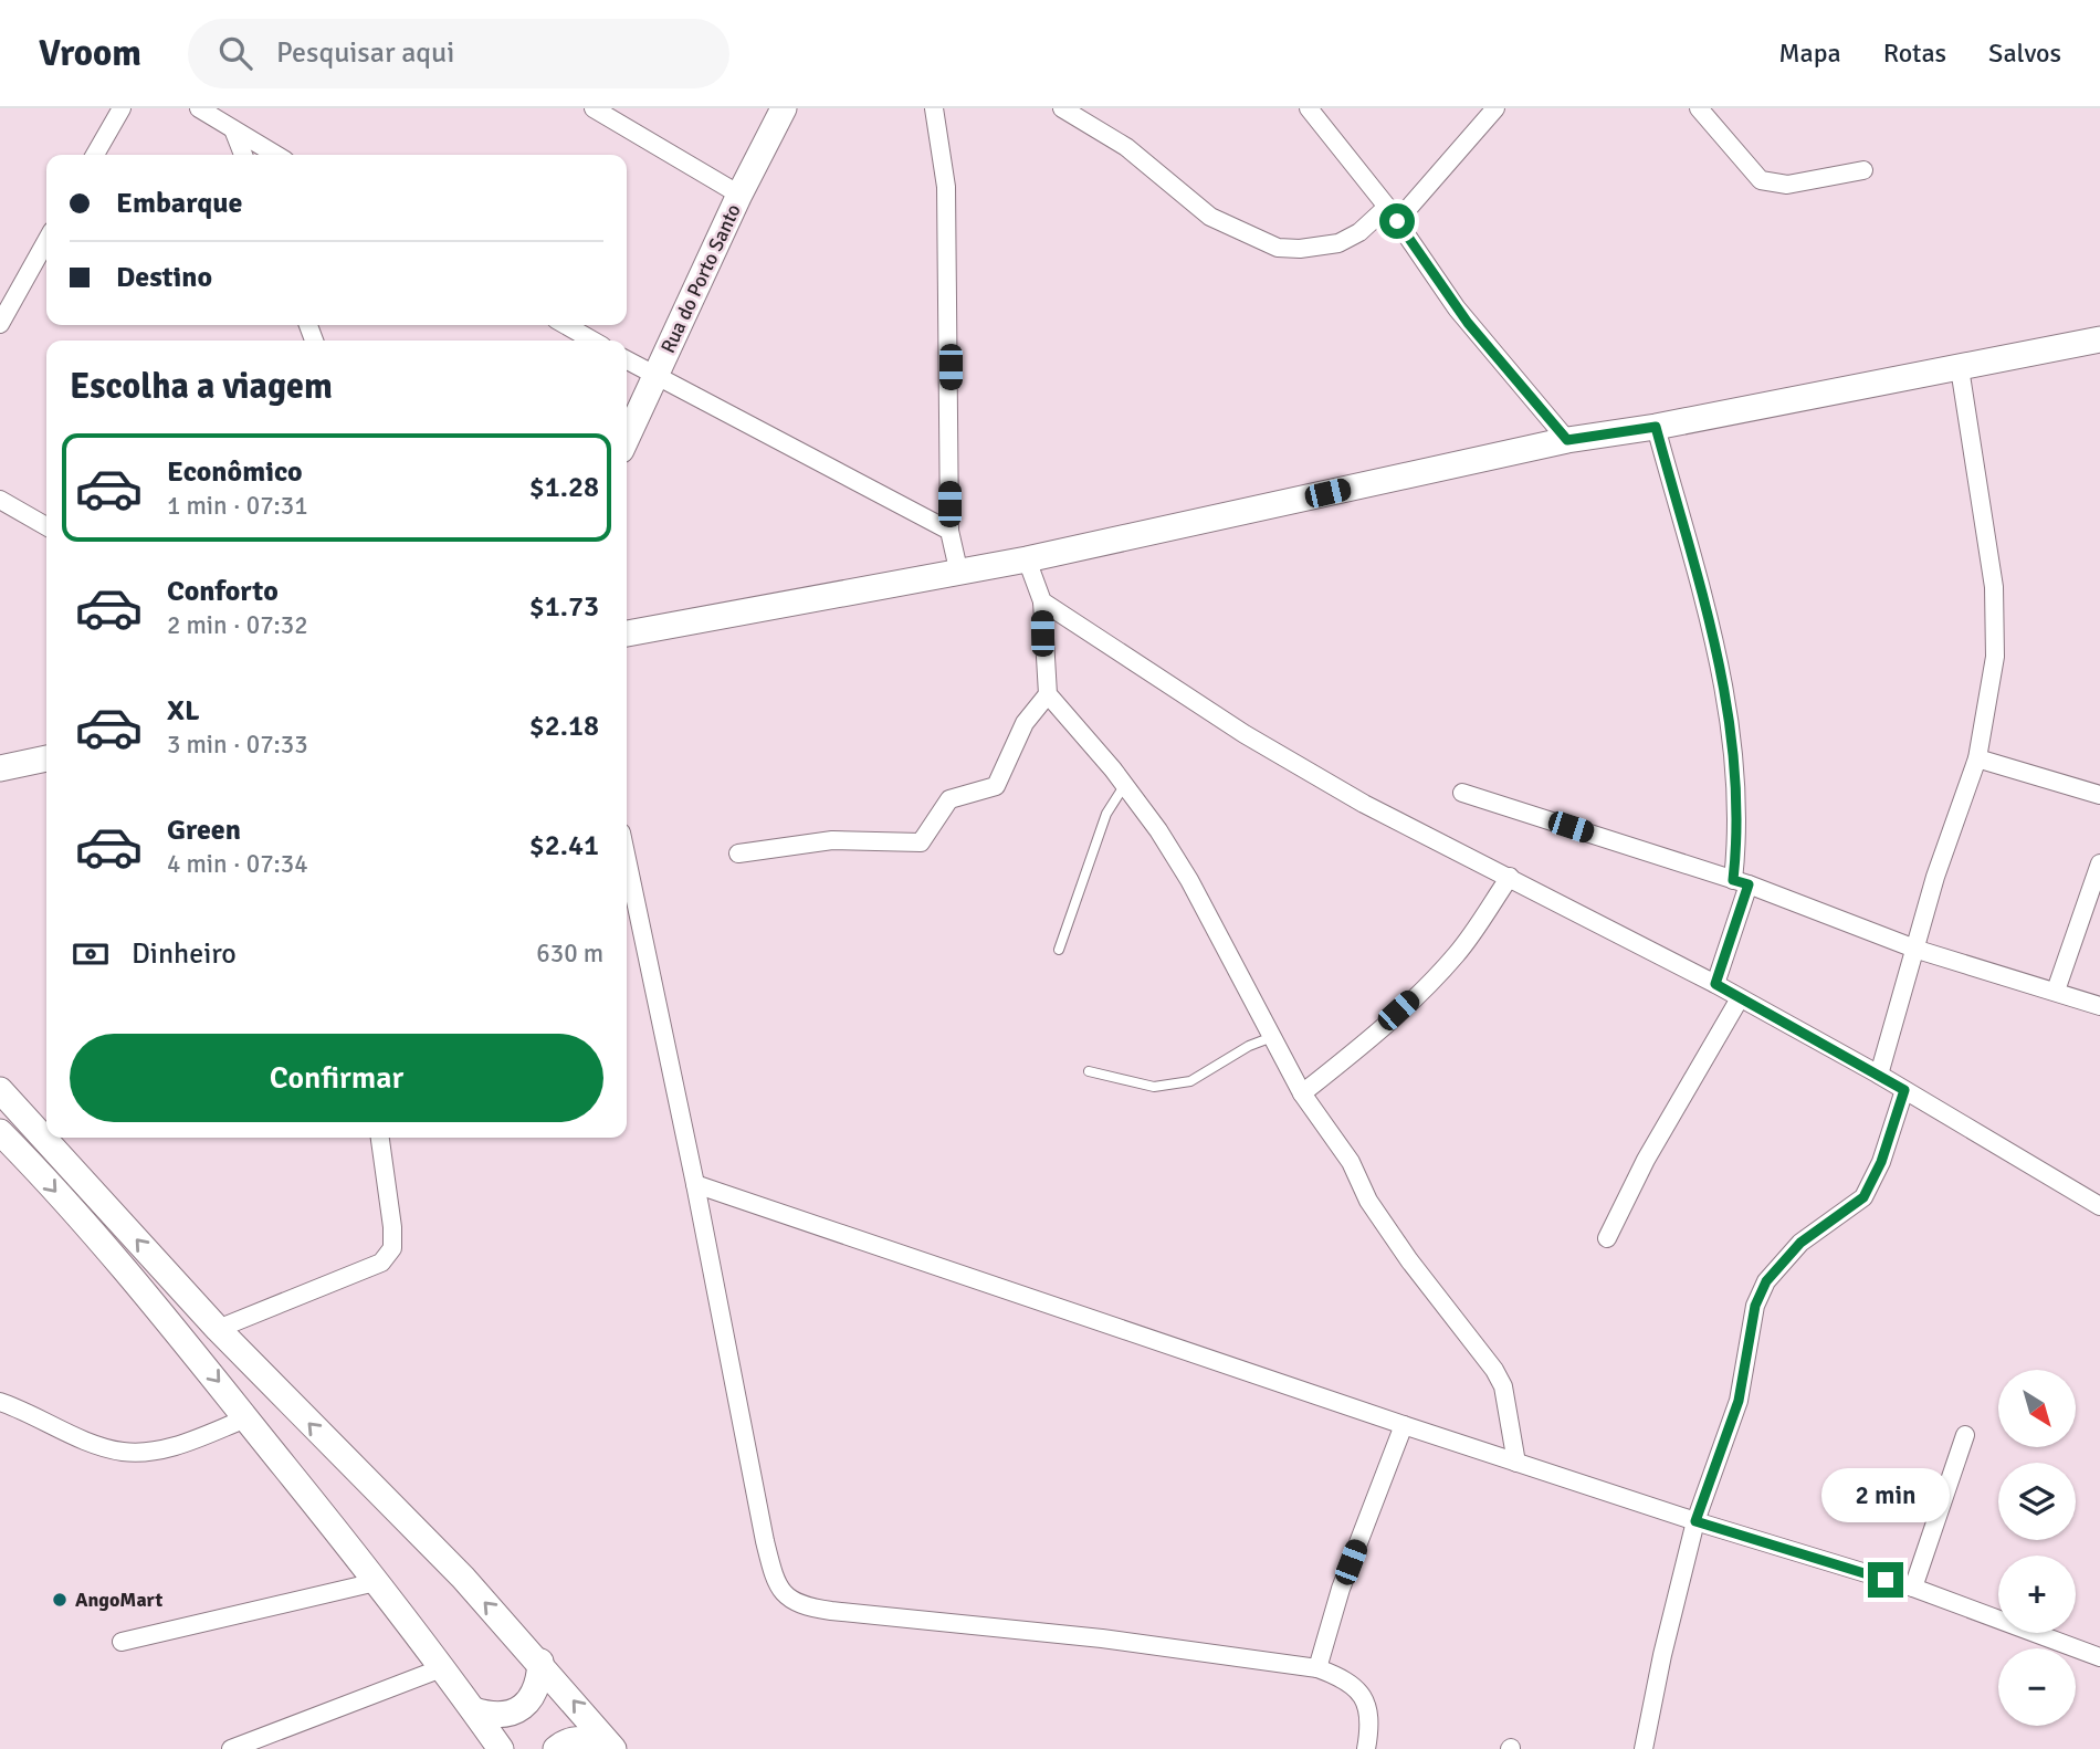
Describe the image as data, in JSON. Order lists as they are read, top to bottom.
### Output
{
  "streets": {
    "street": ["Rua do Porto Santo"]
  },
  "places": ["AngoMart"],
  "north": "bottom right",
  "page": {
    "header": "Vroom",
    "search": "Pesquisar aqui",
    "nav": ["Mapa", "Rotas", "Salvos"],
    "banner": ["Embarque", "Destino"],
    "heading": "Escolha a viagem",
    "list": [
      {
        "name": "Econômico",
        "note": "1 min · 07:31",
        "value": "$1.28"
      },
      {
        "name": "Conforto",
        "note": "2 min · 07:32",
        "value": "$1.73"
      },
      {
        "name": "XL",
        "note": "3 min · 07:33",
        "value": "$2.18"
      },
      {
        "name": "Green",
        "note": "4 min · 07:34",
        "value": "$2.41"
      }
    ],
    "pay": ["Dinheiro", "630 m"],
    "buttons": "Confirmar",
    "map_buttons": ["+", "−"],
    "bubble": "2 min"
  }
}
